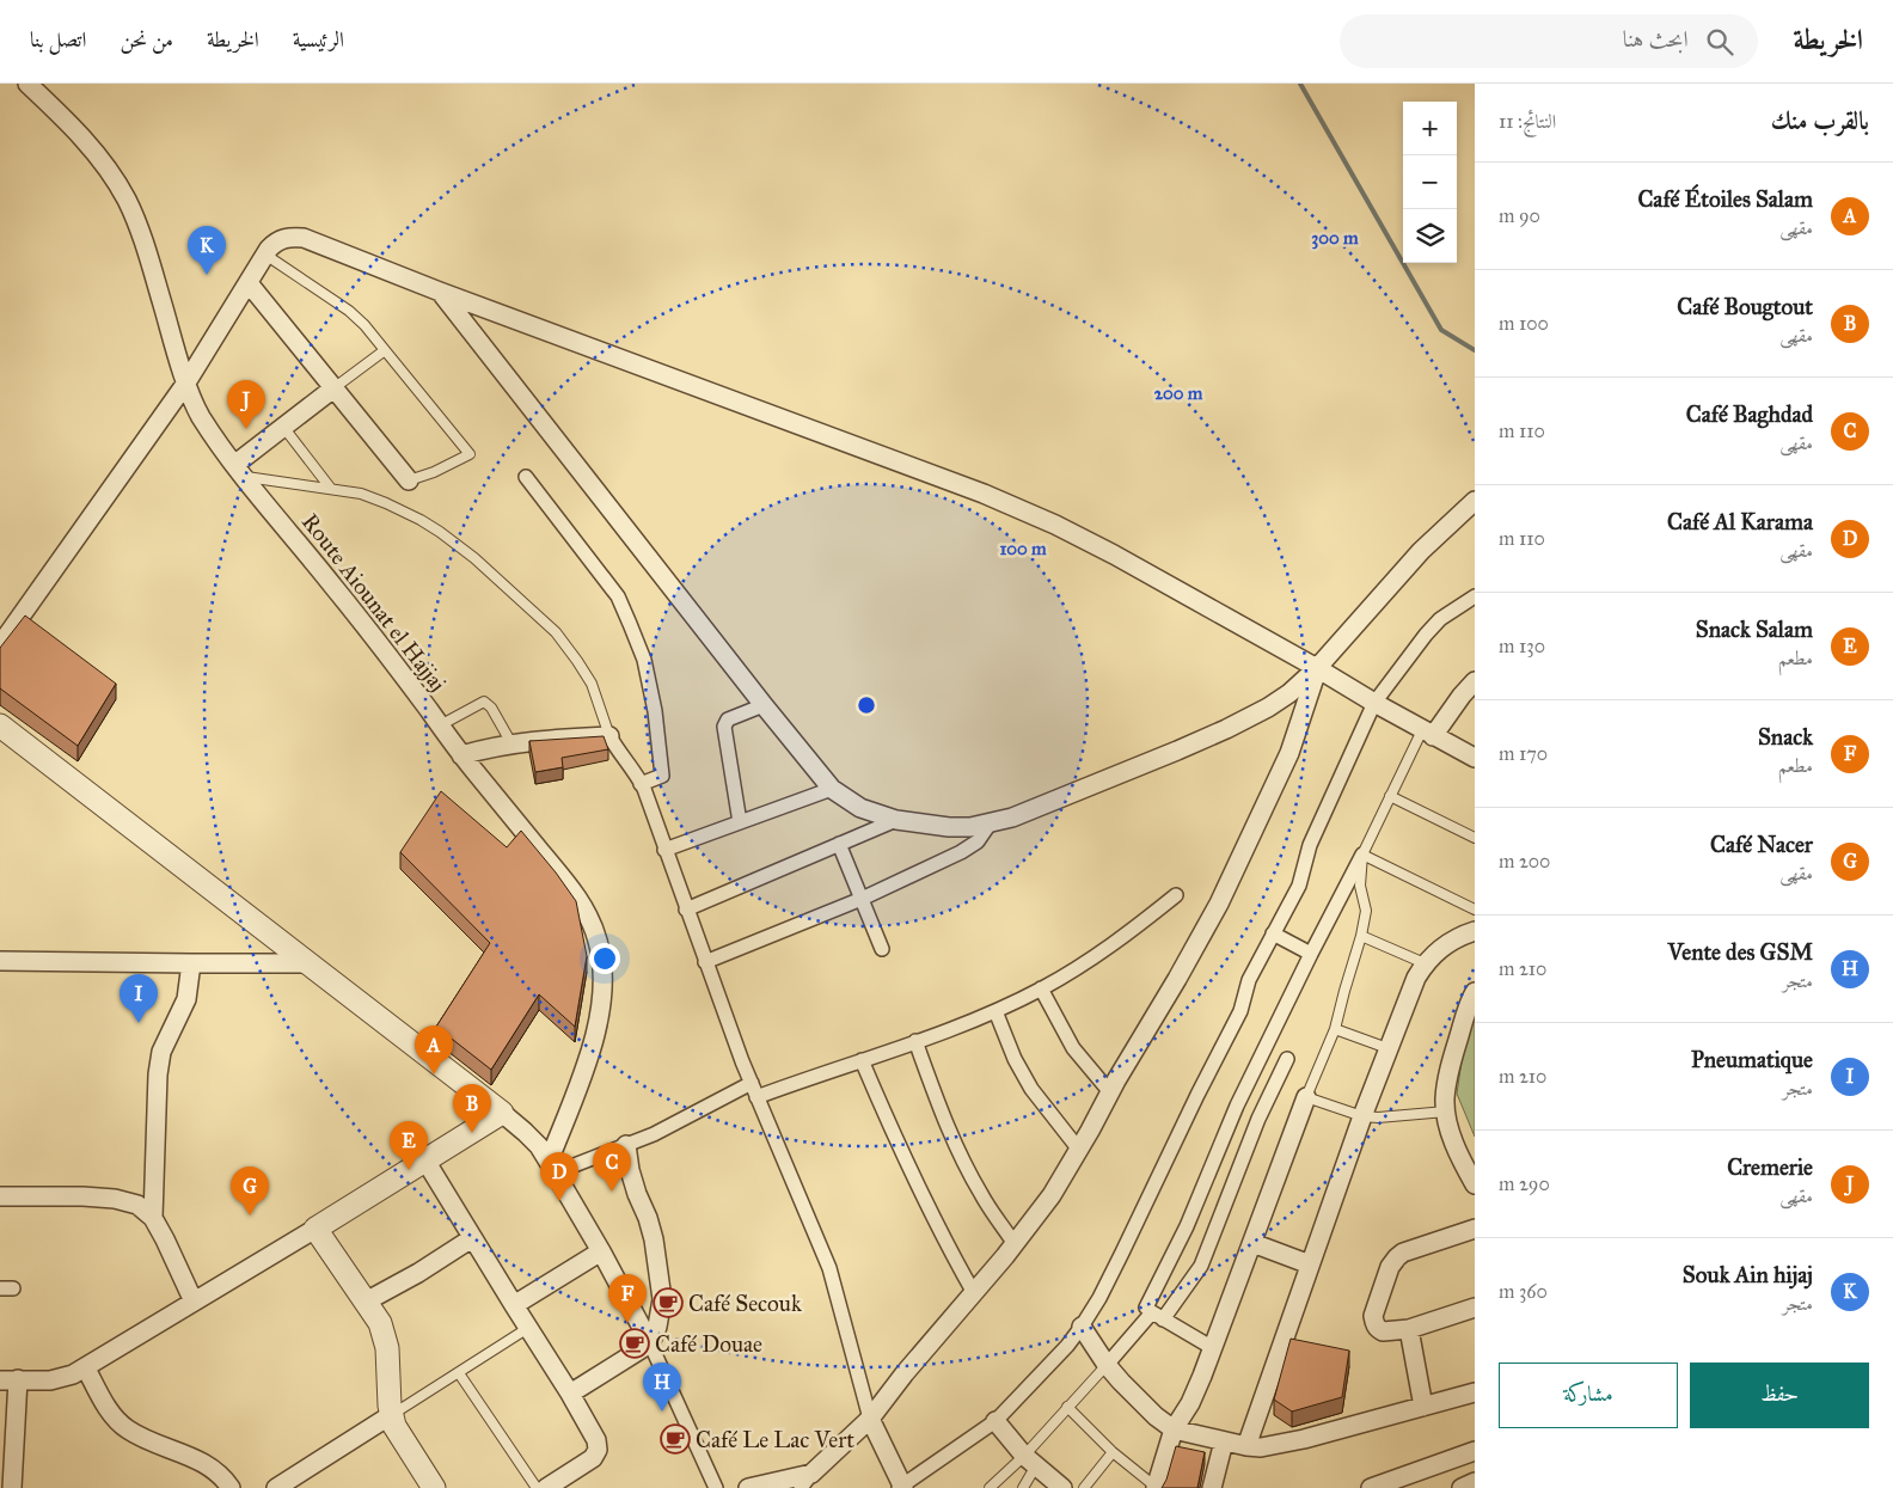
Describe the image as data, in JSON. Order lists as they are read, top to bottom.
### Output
{
  "streets": {
    "street": ["Route Aiounat el Hajjaj"]
  },
  "places": {
    "cafe": ["Café Secouk", "Café Douae", "Café Le Lac Vert"]
  },
  "page": {
    "header": "الخريطة",
    "search": "ابحث هنا",
    "nav": [
      "الرئيسية",
      "الخريطة",
      "من نحن",
      "اتصل بنا"
    ],
    "heading": ["بالقرب منك", "النتائج: 11"],
    "map_buttons": ["+", "−"],
    "list": [
      {
        "mark": "A",
        "name": "Café Étoiles Salam",
        "note": "مقهى",
        "value": "90 m"
      },
      {
        "mark": "B",
        "name": "Café Bougtout",
        "note": "مقهى",
        "value": "100 m"
      },
      {
        "mark": "C",
        "name": "Café Baghdad",
        "note": "مقهى",
        "value": "110 m"
      },
      {
        "mark": "D",
        "name": "Café Al Karama",
        "note": "مقهى",
        "value": "110 m"
      },
      {
        "mark": "E",
        "name": "Snack Salam",
        "note": "مطعم",
        "value": "130 m"
      },
      {
        "mark": "F",
        "name": "Snack",
        "note": "مطعم",
        "value": "170 m"
      },
      {
        "mark": "G",
        "name": "Café Nacer",
        "note": "مقهى",
        "value": "200 m"
      },
      {
        "mark": "H",
        "name": "Vente des GSM",
        "note": "متجر",
        "value": "210 m"
      },
      {
        "mark": "I",
        "name": "Pneumatique",
        "note": "متجر",
        "value": "210 m"
      },
      {
        "mark": "J",
        "name": "Cremerie",
        "note": "مقهى",
        "value": "290 m"
      },
      {
        "mark": "K",
        "name": "Souk Ain hijaj",
        "note": "متجر",
        "value": "360 m"
      }
    ],
    "pins": [
      "K",
      "J",
      "I",
      "A",
      "B",
      "E",
      "C",
      "D",
      "G",
      "F",
      "H"
    ],
    "buttons": ["حفظ", "مشاركة"]
  },
  "rings": ["300 m", "200 m", "100 m"]
}
